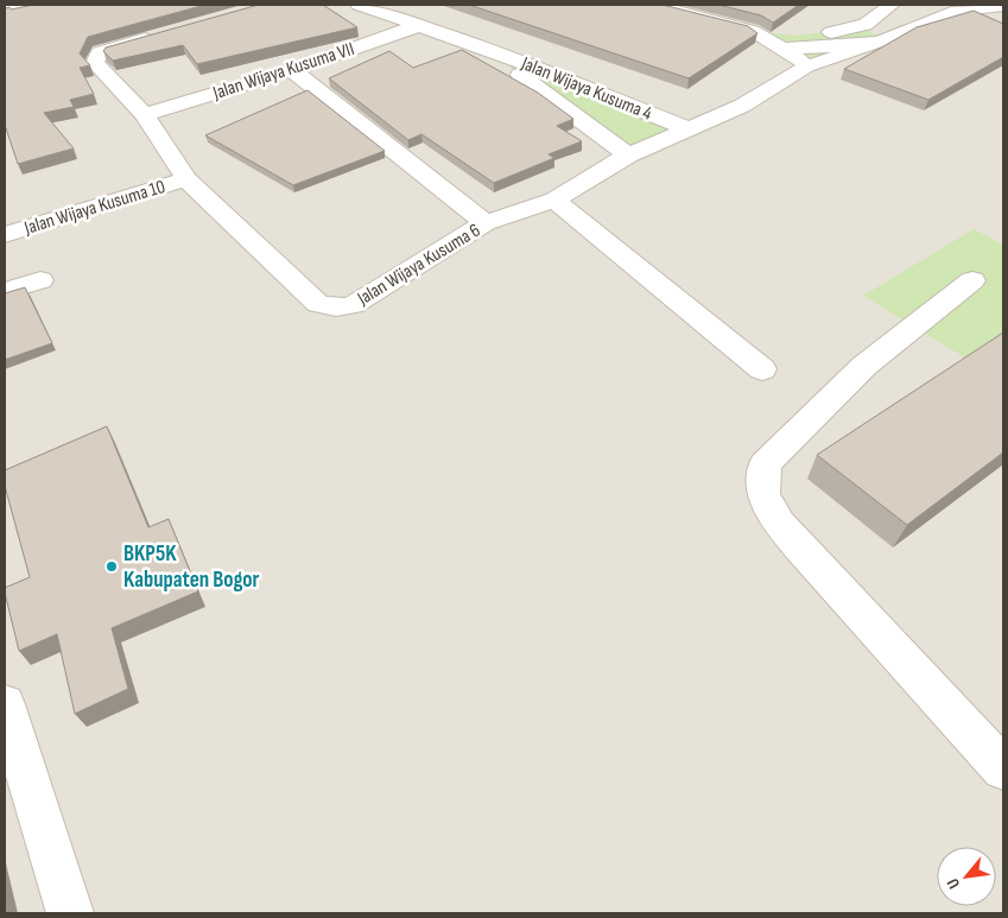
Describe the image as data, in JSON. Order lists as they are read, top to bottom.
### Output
{
  "streets": {
    "street": [
      "Jalan Wijaya Kusuma VII",
      "Jalan Wijaya Kusuma 4",
      "Jalan Wijaya Kusuma 10",
      "Jalan Wijaya Kusuma 6"
    ]
  },
  "crossings": [
    ["Jalan Wijaya Kusuma VII", "Jalan Wijaya Kusuma 4"],
    ["Jalan Wijaya Kusuma VII", "Jalan Wijaya Kusuma 6"],
    ["Jalan Wijaya Kusuma 4", "Jalan Wijaya Kusuma 6"],
    ["Jalan Wijaya Kusuma 10", "Jalan Wijaya Kusuma 6"]
  ],
  "places": ["BKP5K Kabupaten Bogor"],
  "north": "bottom left"
}
